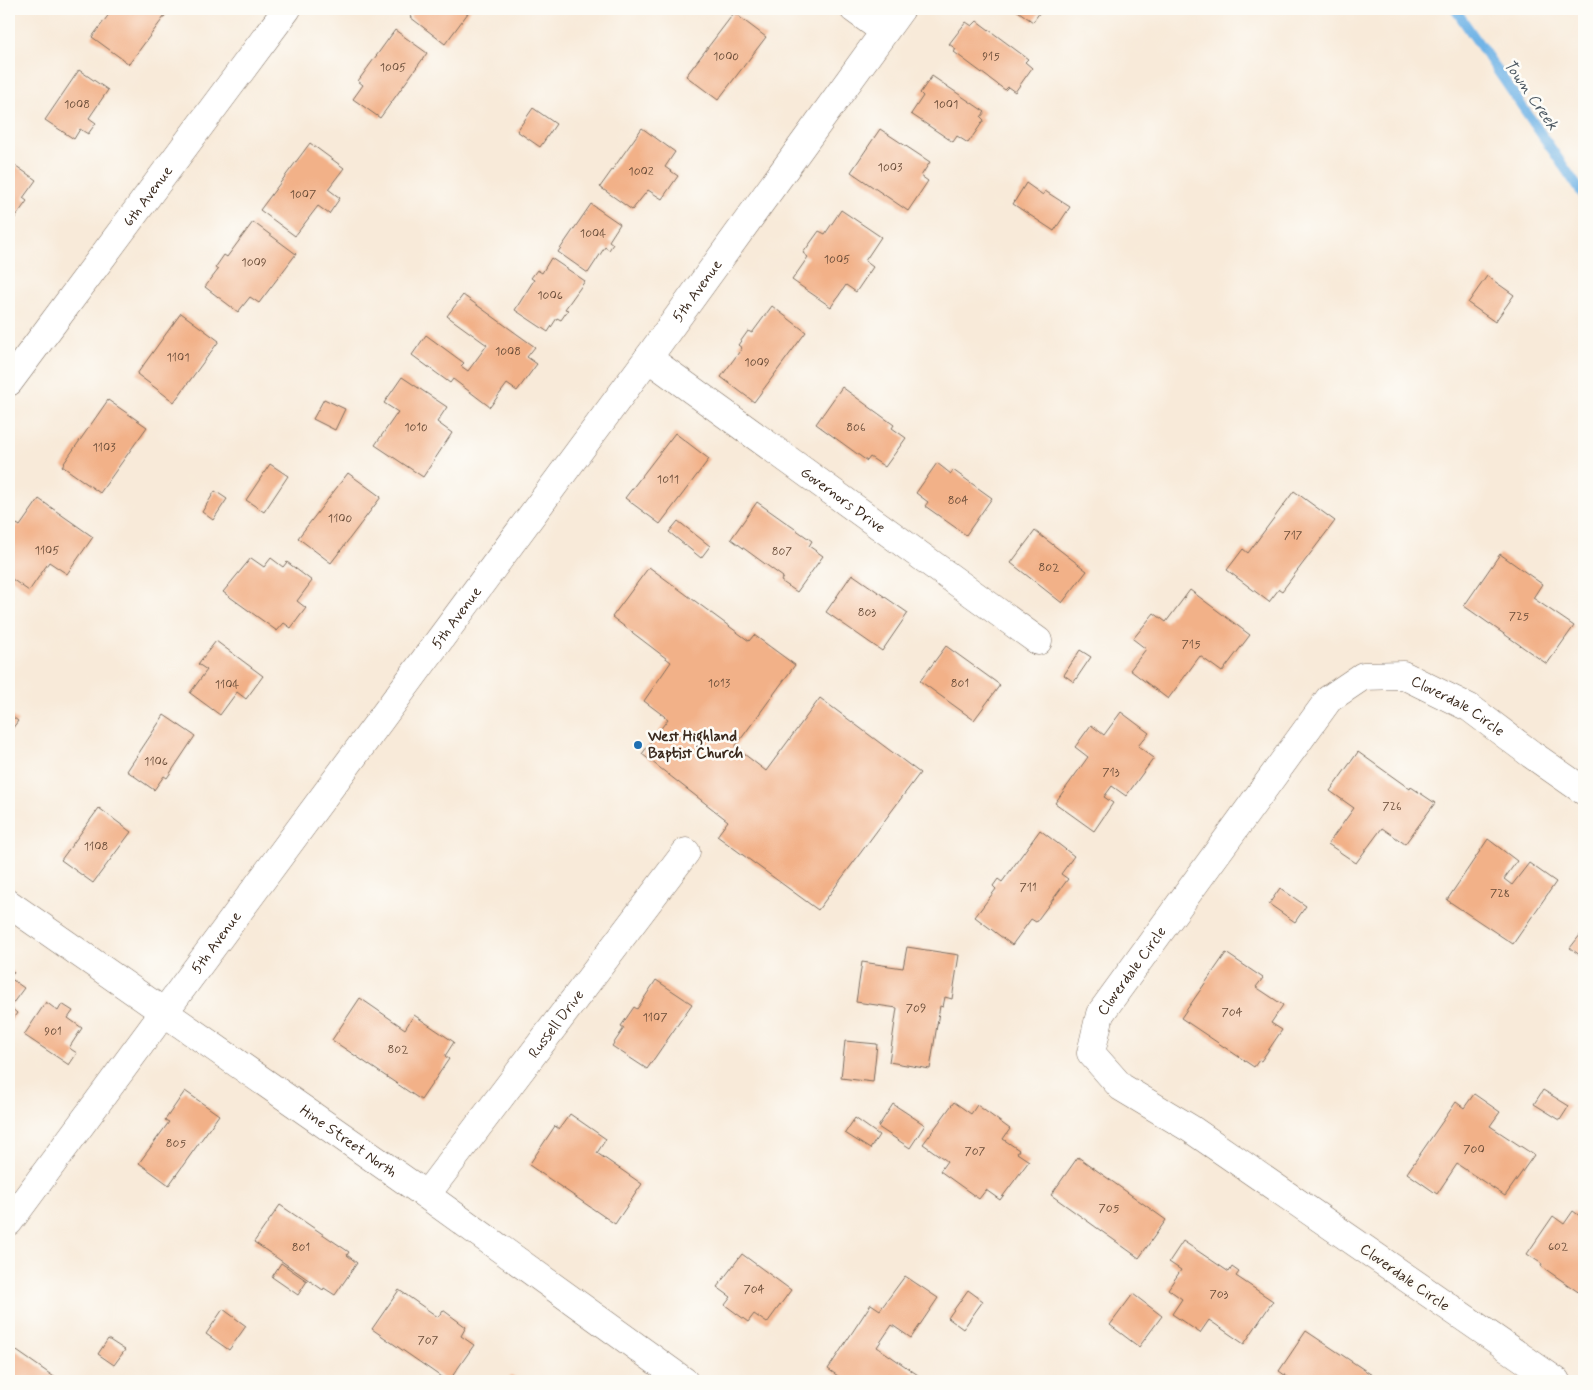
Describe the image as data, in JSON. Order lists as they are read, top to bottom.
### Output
{
  "streets": {
    "street": [
      "6th Avenue",
      "5th Avenue",
      "Governors Drive",
      "Cloverdale Circle",
      "Russell Drive",
      "Hine Street North"
    ]
  },
  "crossings": [
    ["5th Avenue", "Governors Drive"],
    ["5th Avenue", "Hine Street North"],
    ["Russell Drive", "Hine Street North"]
  ],
  "water": ["Town Creek"],
  "places": ["West Highland Baptist Church"],
  "house_numbers": [
    "1000",
    "915",
    "1005",
    "1008",
    "1001",
    "1003",
    "1002",
    "1007",
    "1004",
    "1005",
    "1009",
    "1006",
    "1008",
    "1101",
    "1009",
    "1010",
    "806",
    "1103",
    "1011",
    "804",
    "1100",
    "717",
    "1105",
    "807",
    "802",
    "803",
    "725",
    "715",
    "1013",
    "801",
    "1104",
    "1106",
    "713",
    "726",
    "1108",
    "711",
    "728",
    "709",
    "704",
    "1107",
    "901",
    "802",
    "805",
    "700",
    "707",
    "705",
    "602",
    "801",
    "704",
    "703",
    "707"
  ]
}
